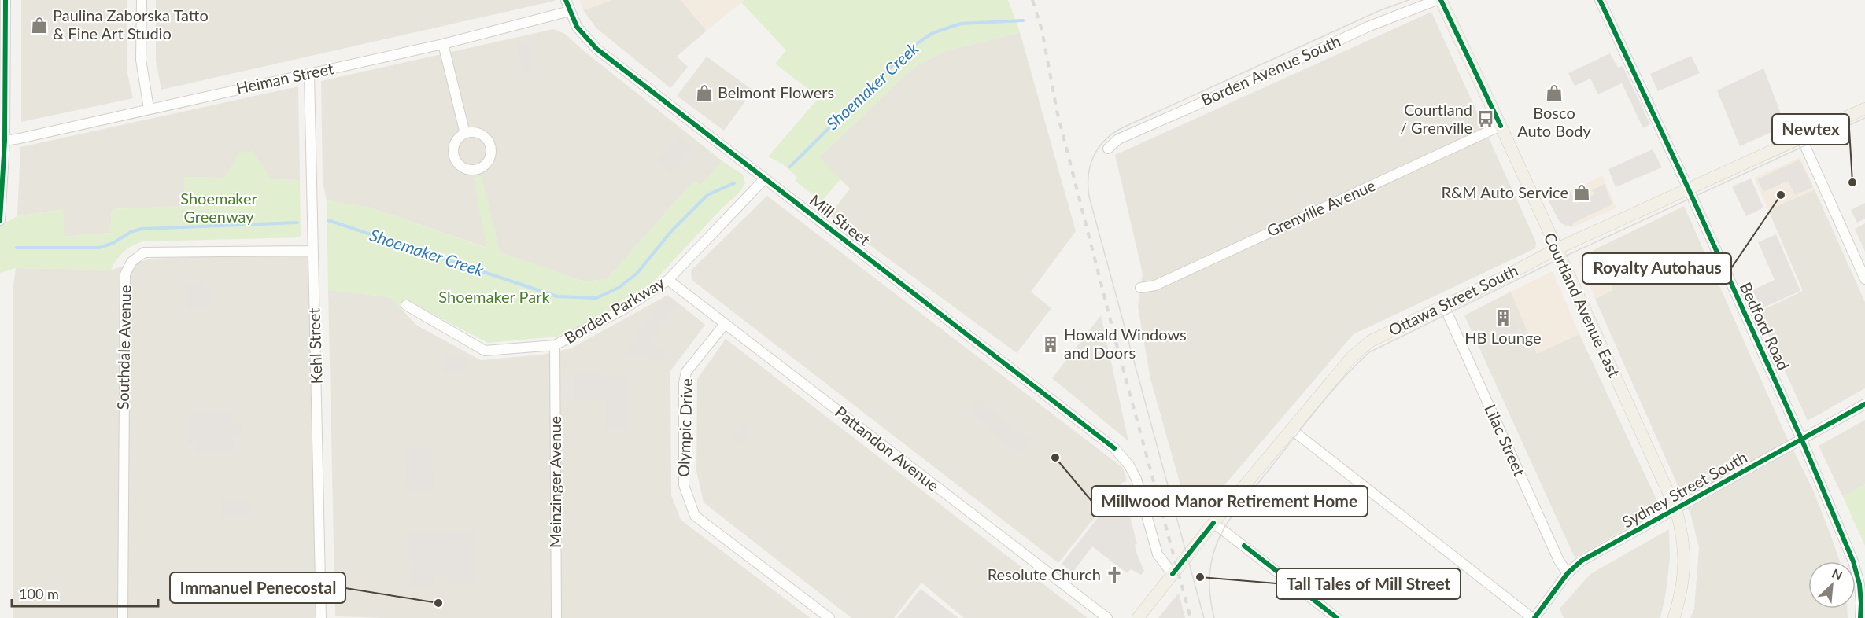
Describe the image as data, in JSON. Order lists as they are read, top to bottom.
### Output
{
  "streets": {
    "main road": ["Ottawa Street South", "Courtland Avenue East"],
    "street": [
      "Borden Avenue South",
      "Heiman Street",
      "Grenville Avenue",
      "Mill Street",
      "Borden Parkway",
      "Bedford Road",
      "Kehl Street",
      "Southdale Avenue",
      "Olympic Drive",
      "Lilac Street",
      "Pattandon Avenue",
      "Meinzinger Avenue",
      "Sydney Street South"
    ]
  },
  "crossings": [
    ["Heiman Street", "Mill Street"],
    ["Heiman Street", "Kehl Street"],
    ["Grenville Avenue", "Courtland Avenue East"],
    ["Mill Street", "Ottawa Street South"],
    ["Mill Street", "Borden Parkway"],
    ["Ottawa Street South", "Courtland Avenue East"],
    ["Ottawa Street South", "Bedford Road"],
    ["Ottawa Street South", "Lilac Street"],
    ["Courtland Avenue East", "Sydney Street South"],
    ["Borden Parkway", "Pattandon Avenue"],
    ["Borden Parkway", "Meinzinger Avenue"],
    ["Bedford Road", "Sydney Street South"],
    ["Kehl Street", "Southdale Avenue"],
    ["Olympic Drive", "Pattandon Avenue"],
    ["Lilac Street", "Sydney Street South"]
  ],
  "water": ["Shoemaker Creek"],
  "parks": ["Shoemaker Greenway", "Shoemaker Park"],
  "places": {
    "shop": [
      "Paulina Zaborska Tatto & Fine Art Studio",
      "Belmont Flowers",
      "Bosco Auto Body",
      "R&M Auto Service"
    ],
    "bus stop": ["Courtland / Grenville"],
    "other": [
      "Newtex",
      "Royalty Autohaus",
      "Millwood Manor Retirement Home",
      "Tall Tales of Mill Street",
      "Immanuel Penecostal"
    ],
    "building": ["HB Lounge", "Howald Windows and Doors"],
    "church": ["Resolute Church"]
  },
  "scale_bar": "100 m",
  "north": "top right"
}
